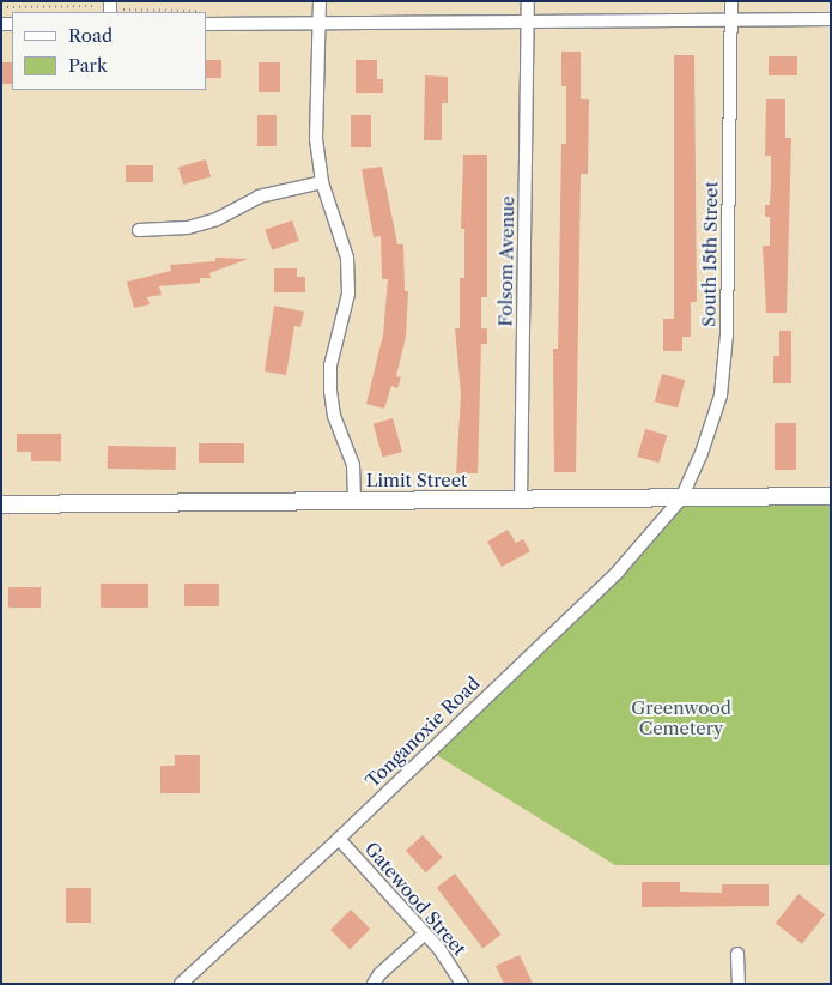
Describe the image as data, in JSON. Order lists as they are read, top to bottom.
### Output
{
  "streets": {
    "street": [
      "South 15th Street",
      "Folsom Avenue",
      "Limit Street",
      "Tonganoxie Road",
      "Gatewood Street"
    ]
  },
  "crossings": [
    ["South 15th Street", "Limit Street"],
    ["South 15th Street", "Tonganoxie Road"],
    ["Folsom Avenue", "Limit Street"],
    ["Limit Street", "Tonganoxie Road"],
    ["Tonganoxie Road", "Gatewood Street"]
  ],
  "parks": ["Greenwood Cemetery"],
  "legend": ["Road", "Park"]
}
